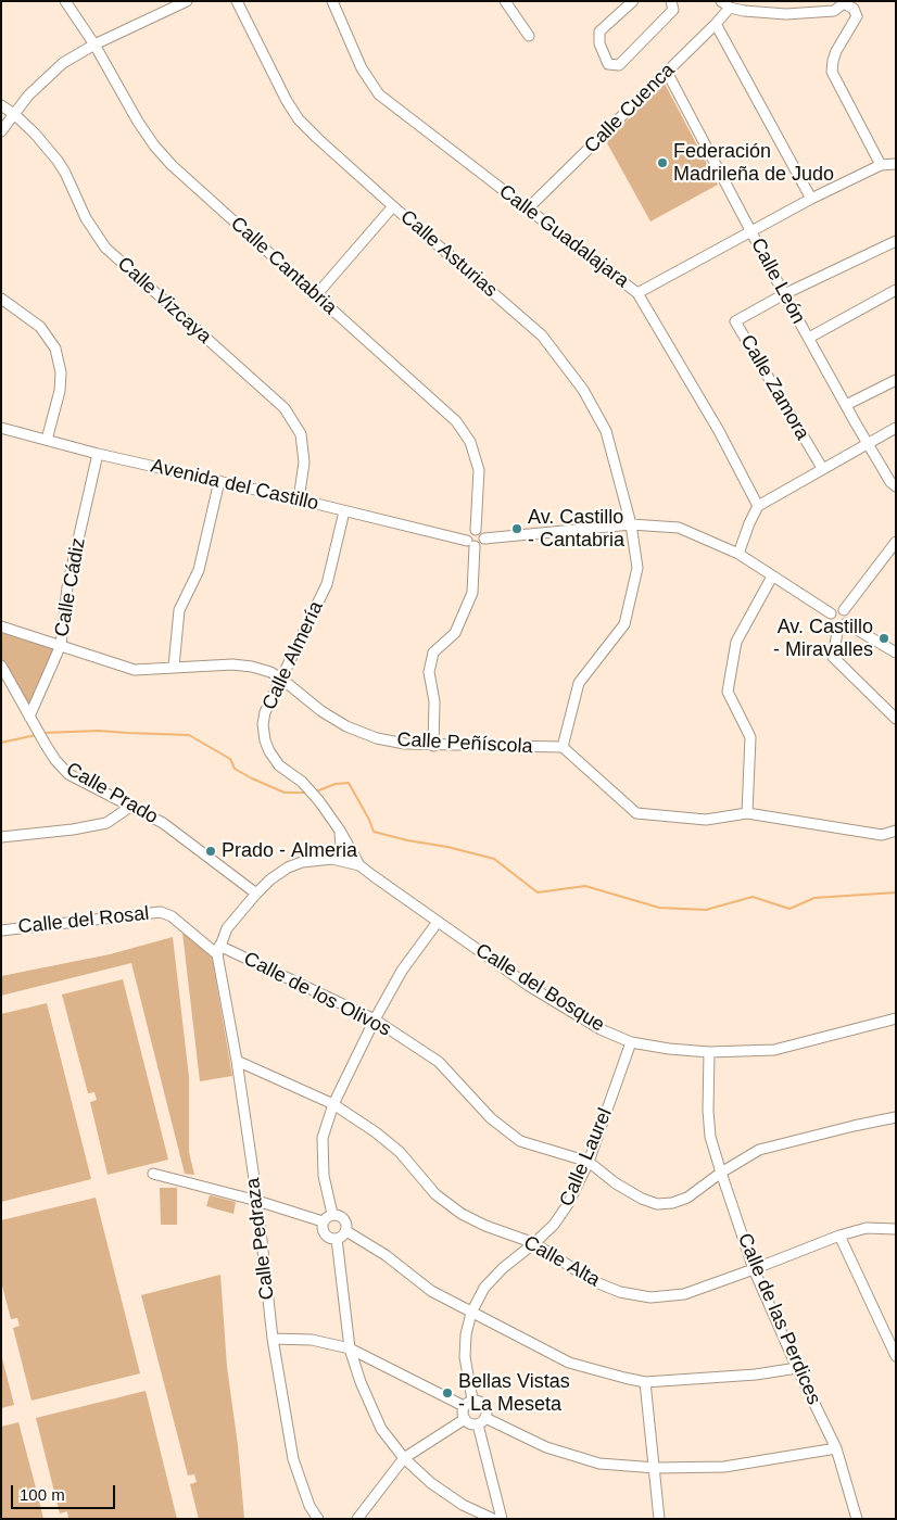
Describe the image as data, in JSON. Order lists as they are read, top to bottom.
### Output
{
  "streets": {
    "street": [
      "Calle Cuenca",
      "Calle Guadalajara",
      "Calle Asturias",
      "Calle Cantabria",
      "Calle León",
      "Calle Vizcaya",
      "Calle Zamora",
      "Avenida del Castillo",
      "Calle Cádiz",
      "Calle Almería",
      "Calle Peñíscola",
      "Calle Prado",
      "Calle del Rosal",
      "Calle del Bosque",
      "Calle de los Olivos",
      "Calle Laurel",
      "Calle Pedraza",
      "Calle Alta",
      "Calle de las Perdices"
    ]
  },
  "crossings": [
    ["Calle Cuenca", "Calle Guadalajara"],
    ["Calle Cuenca", "Calle León"],
    ["Calle Asturias", "Calle Peñíscola"],
    ["Calle Cantabria", "Avenida del Castillo"],
    ["Calle León", "Calle Zamora"],
    ["Calle Vizcaya", "Avenida del Castillo"],
    ["Avenida del Castillo", "Calle Cádiz"],
    ["Avenida del Castillo", "Calle Almería"],
    ["Calle Cádiz", "Calle Peñíscola"],
    ["Calle Cádiz", "Calle Prado"],
    ["Calle Almería", "Calle Peñíscola"],
    ["Calle Almería", "Calle del Bosque"],
    ["Calle del Rosal", "Calle de los Olivos"],
    ["Calle del Rosal", "Calle Pedraza"],
    ["Calle del Bosque", "Calle Laurel"],
    ["Calle del Bosque", "Calle de las Perdices"],
    ["Calle de los Olivos", "Calle Laurel"],
    ["Calle de los Olivos", "Calle Pedraza"],
    ["Calle de los Olivos", "Calle de las Perdices"],
    ["Calle Laurel", "Calle Alta"],
    ["Calle Pedraza", "Calle Alta"],
    ["Calle Alta", "Calle de las Perdices"]
  ],
  "places": [
    "Federación Madrileña de Judo",
    "Av. Castillo - Cantabria",
    "Av. Castillo - Miravalles",
    "Prado - Almeria",
    "Bellas Vistas - La Meseta"
  ],
  "scale_bar": "100 m"
}
